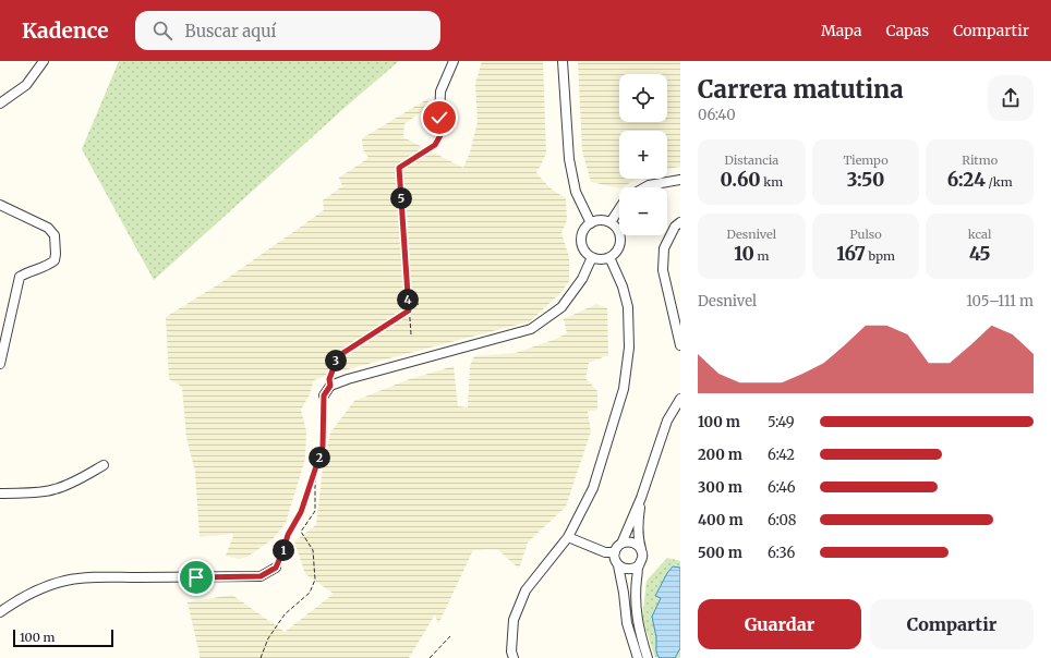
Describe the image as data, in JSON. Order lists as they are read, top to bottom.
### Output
{
  "scale_bar": "100 m",
  "page": {
    "header": "Kadence",
    "search": "Buscar aquí",
    "nav": ["Mapa", "Capas", "Compartir"],
    "heading": ["Carrera matutina", "06:40"],
    "map_buttons": ["+", "−"],
    "stats": [
      ["Distancia", "0.60 km"],
      ["Tiempo", "3:50"],
      ["Ritmo", "6:24 /km"],
      ["Desnivel", "10 m"],
      ["Pulso", "167 bpm"],
      ["kcal", "45"]
    ],
    "pins": [
      "5",
      "4",
      "3",
      "2",
      "1"
    ],
    "chart": ["Desnivel", "105–111 m"],
    "list": [
      {
        "name": "100 m",
        "note": "5:49"
      },
      {
        "name": "200 m",
        "note": "6:42"
      },
      {
        "name": "300 m",
        "note": "6:46"
      },
      {
        "name": "400 m",
        "note": "6:08"
      },
      {
        "name": "500 m",
        "note": "6:36"
      }
    ],
    "buttons": ["Guardar", "Compartir"],
    "scale": "100 m"
  }
}
